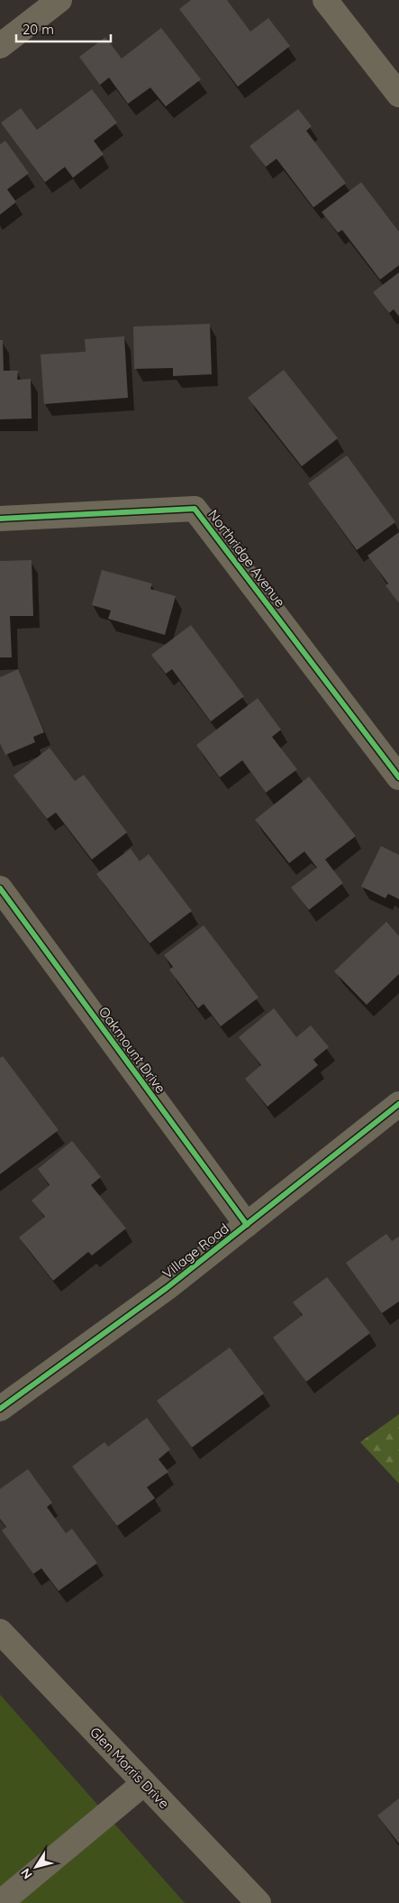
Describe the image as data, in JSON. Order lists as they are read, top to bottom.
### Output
{
  "streets": {
    "street": [
      "Northridge Avenue",
      "Oakmount Drive",
      "Village Road",
      "Glen Morris Drive"
    ]
  },
  "crossings": [
    ["Oakmount Drive", "Village Road"]
  ],
  "scale_bar": "20 m",
  "north": "bottom left"
}
